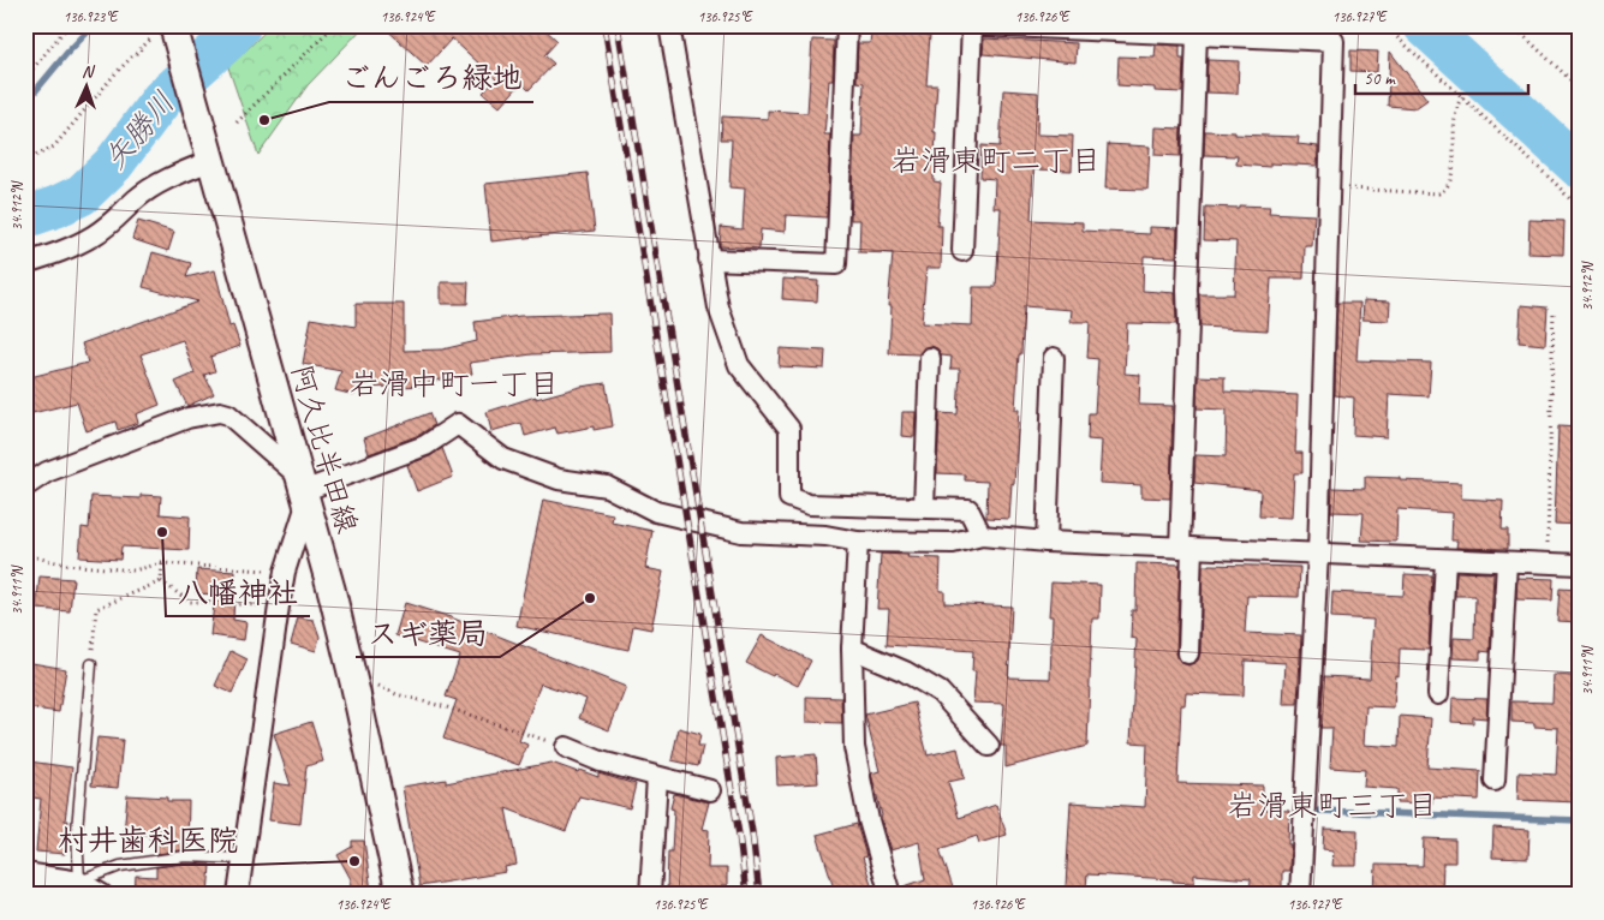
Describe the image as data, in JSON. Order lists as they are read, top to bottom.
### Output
{
  "streets": {
    "main road": ["阿久比半田線"]
  },
  "districts": ["岩滑東町二丁目", "岩滑中町一丁目", "岩滑東町三丁目"],
  "water": ["矢勝川"],
  "places": [
    "ごんごろ緑地",
    "八幡神社",
    "スギ薬局",
    "村井歯科医院"
  ],
  "scale_bar": "50 m",
  "north": "top",
  "coordinates": [
    "136.923°E",
    "136.924°E",
    "136.925°E",
    "136.926°E",
    "136.927°E",
    "34.912°N",
    "34.911°N"
  ]
}
